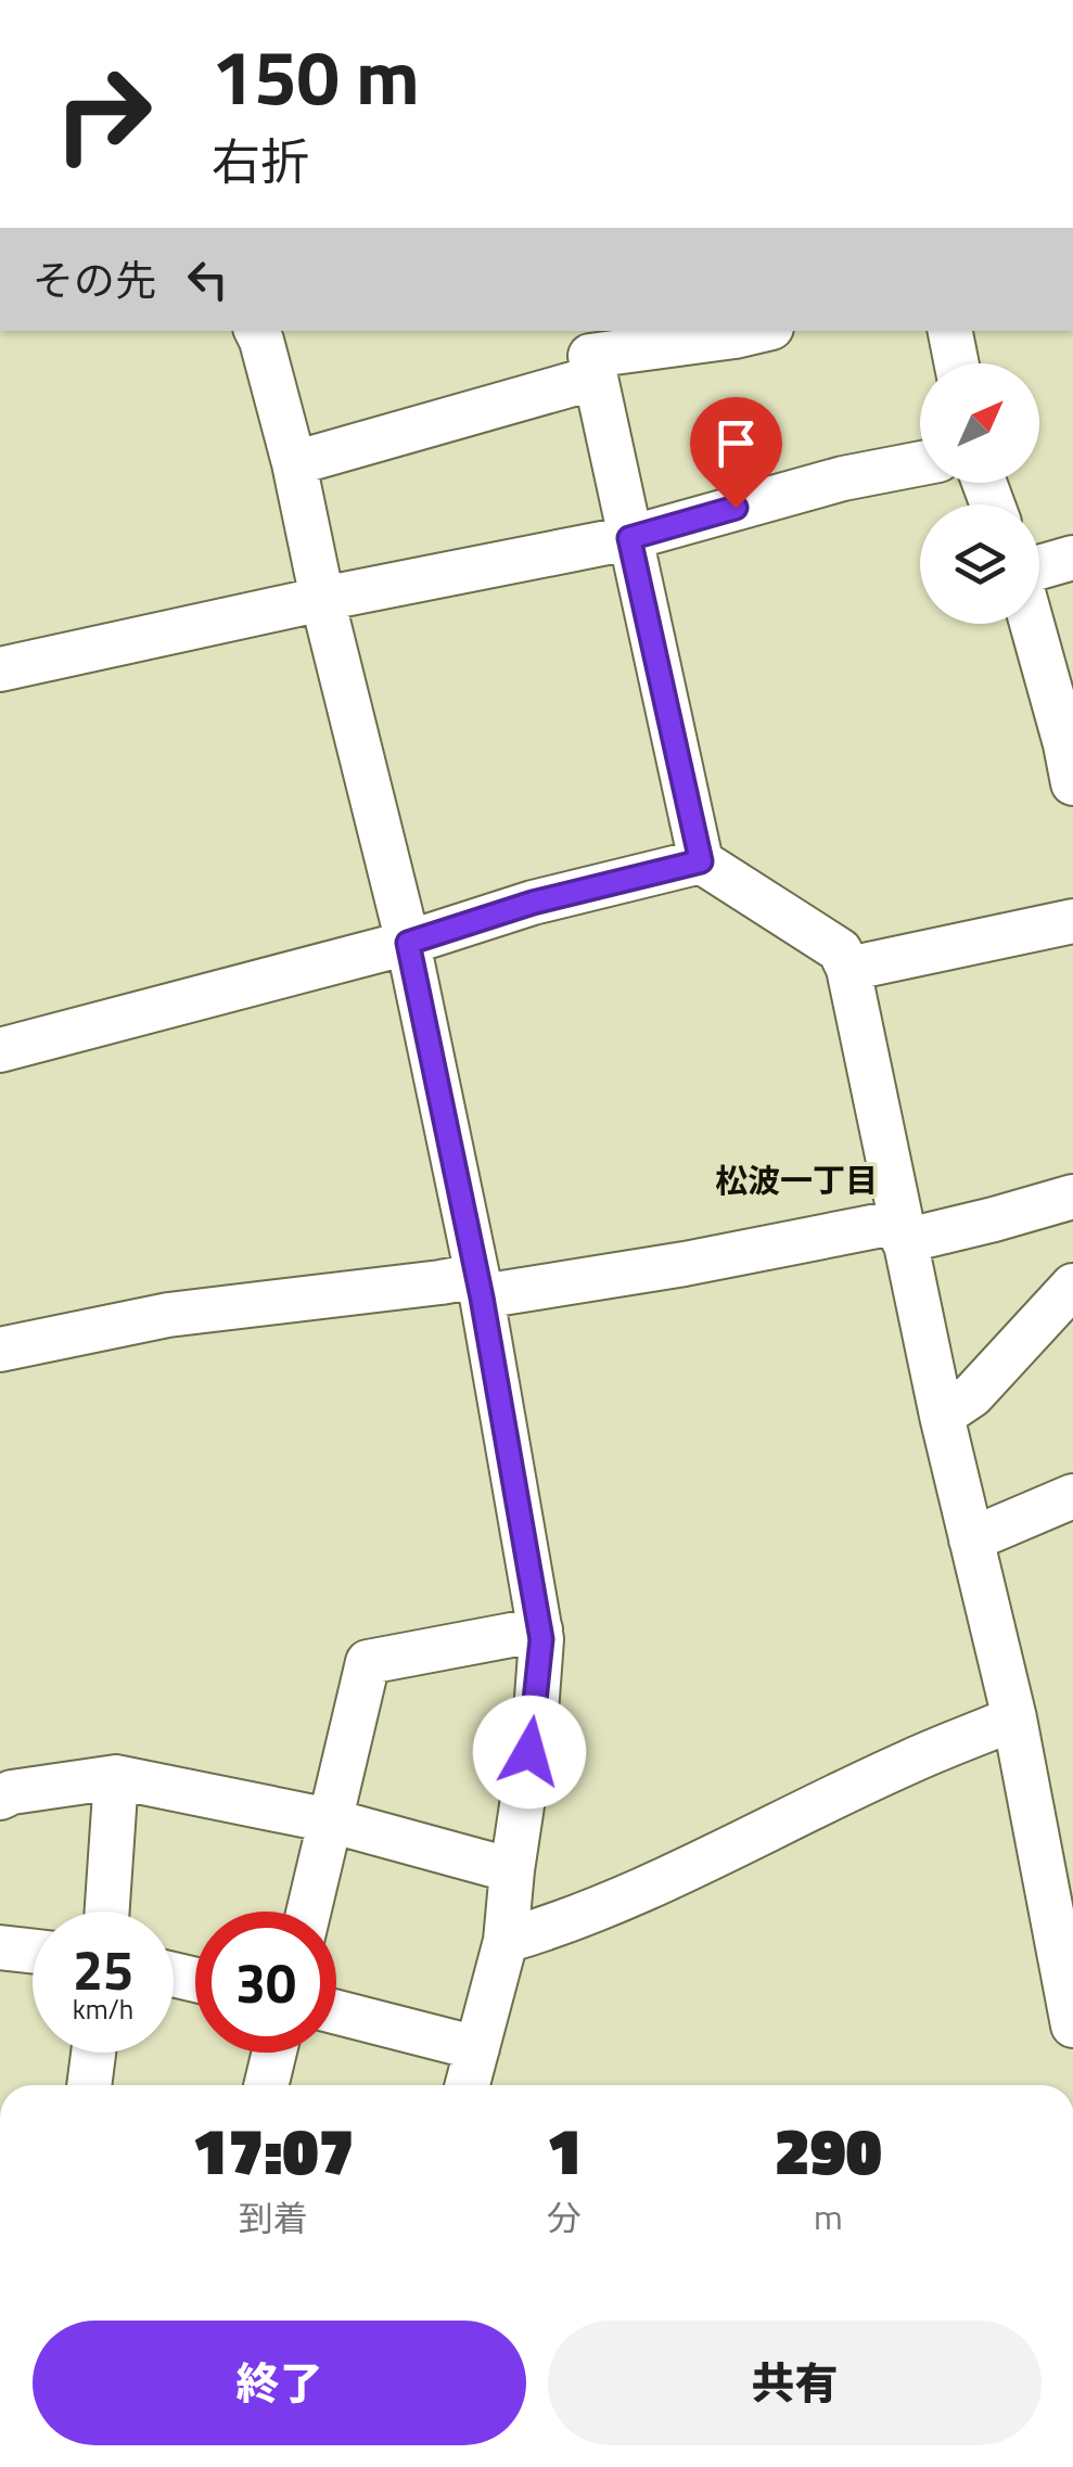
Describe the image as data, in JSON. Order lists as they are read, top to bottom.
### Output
{
  "districts": ["松波一丁目"],
  "north": "top right",
  "page": {
    "turn": ["150 m", "右折"],
    "then": "その先",
    "speed": "25 km/h",
    "limit": "30",
    "eta": [
      "17:07",
      "到着",
      "1",
      "分",
      "290",
      "m"
    ],
    "buttons": ["終了", "共有"]
  }
}
